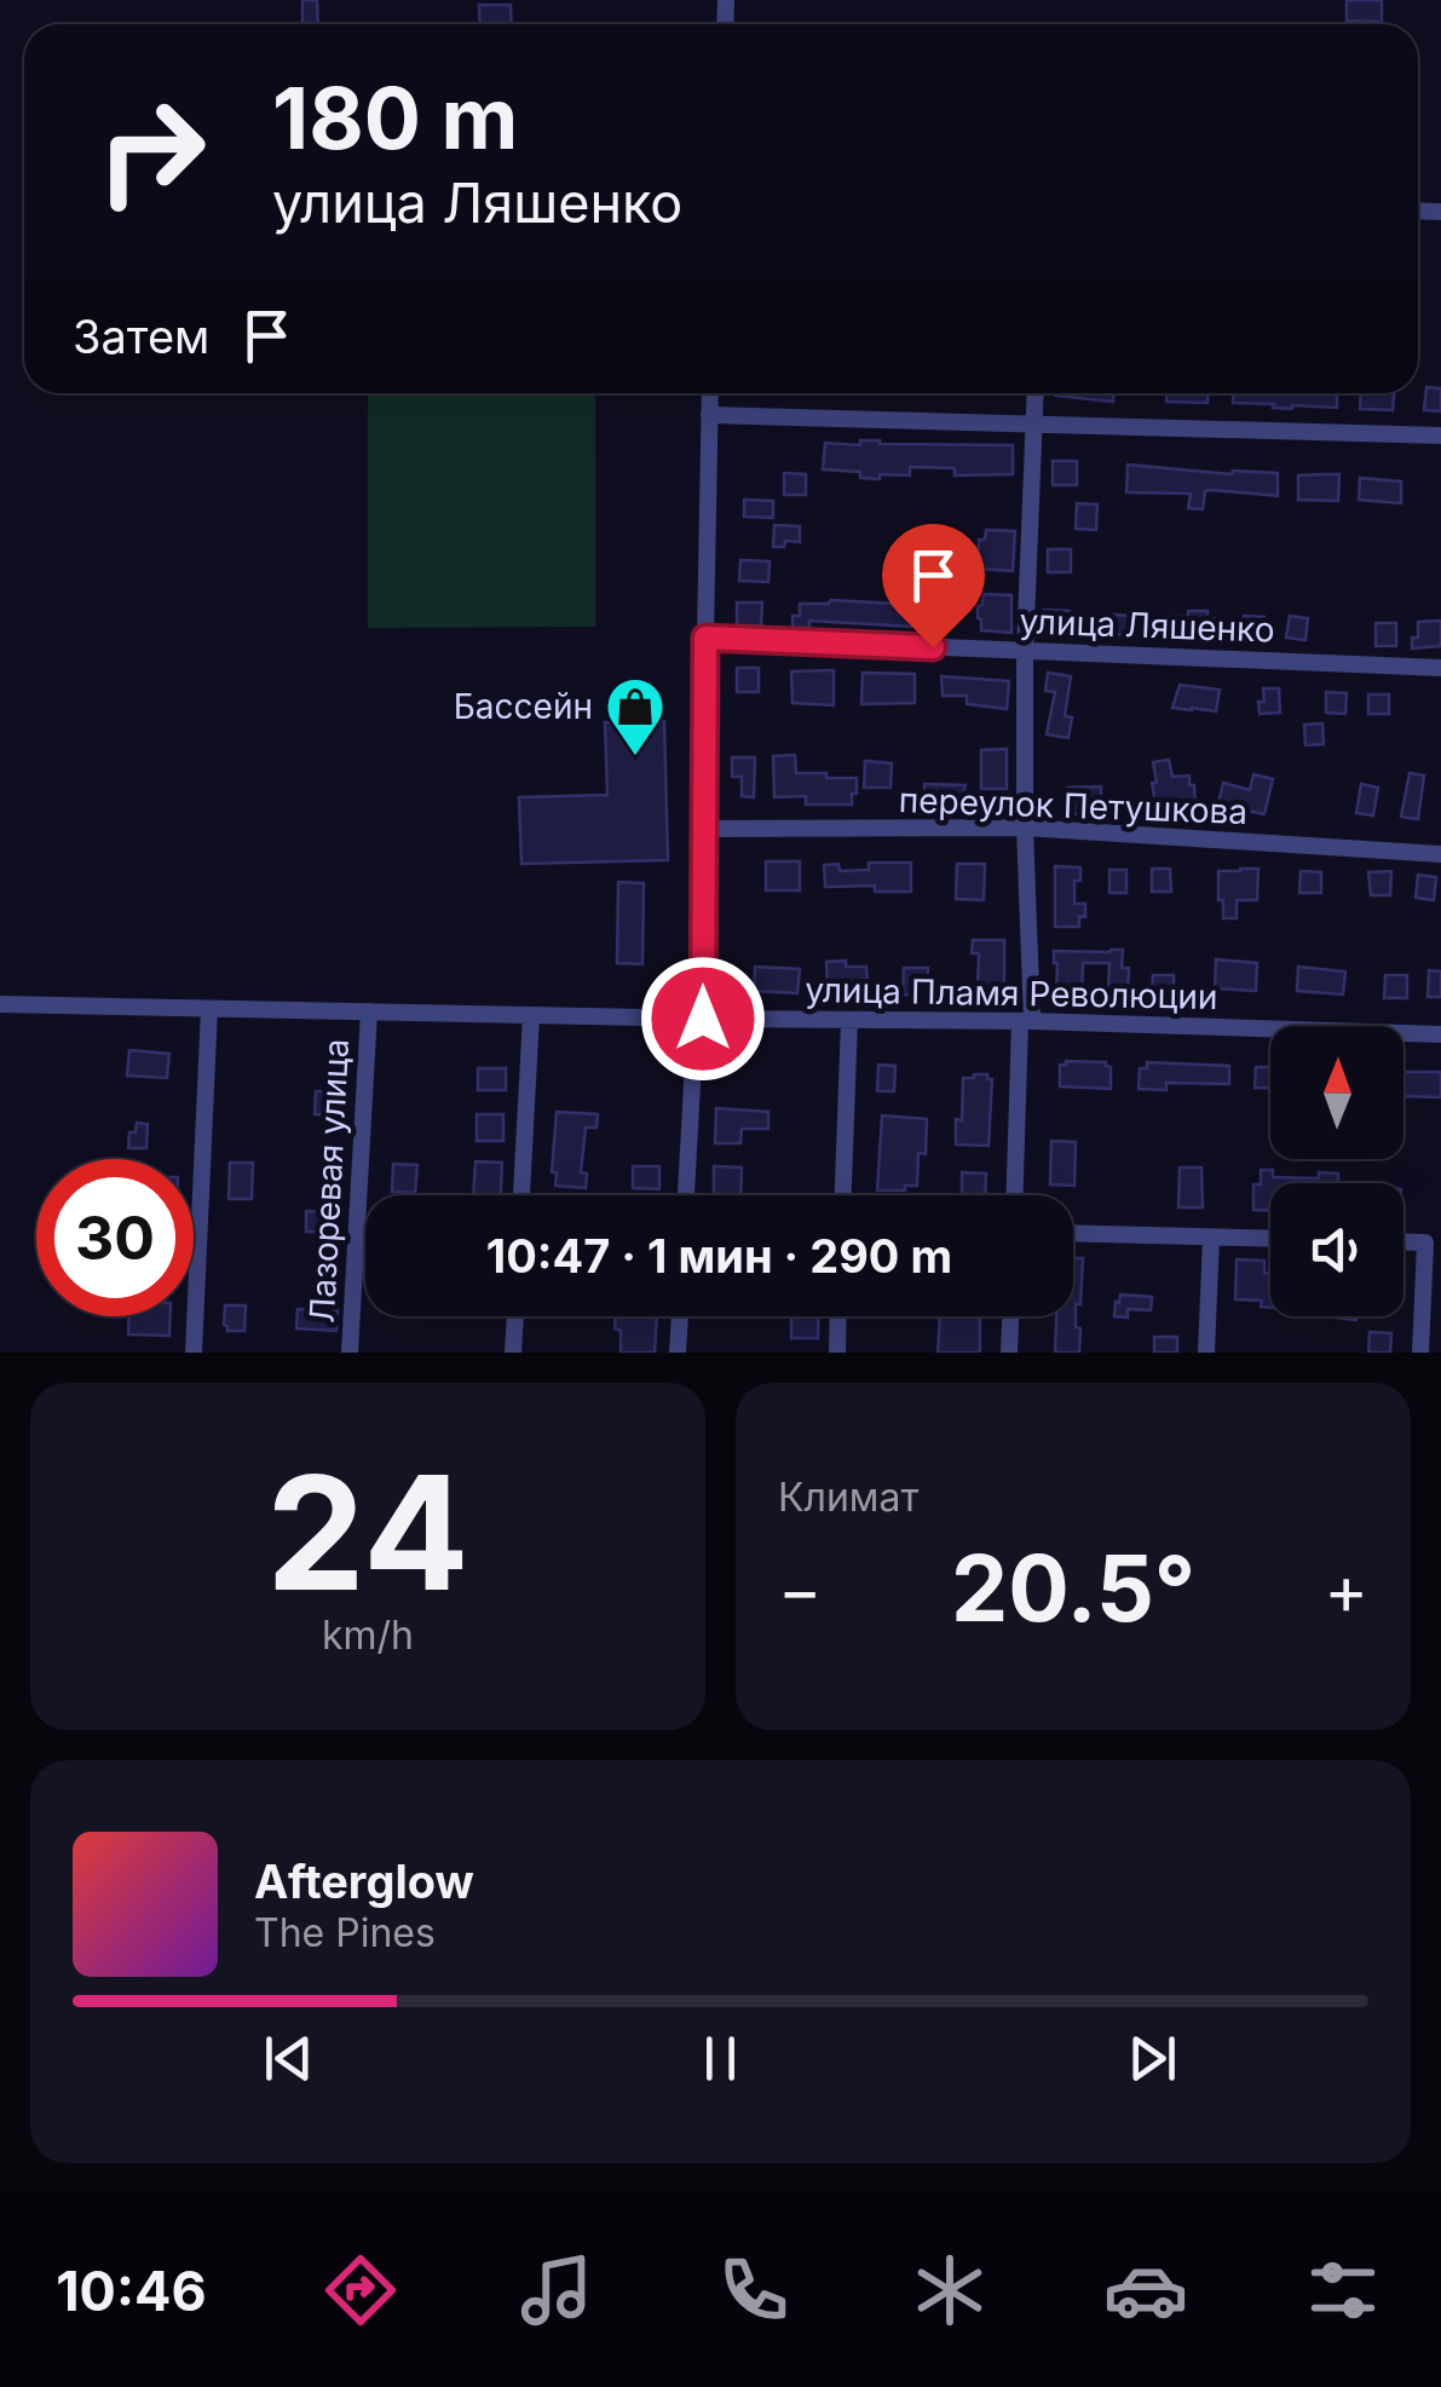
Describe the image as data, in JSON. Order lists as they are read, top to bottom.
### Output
{
  "streets": {
    "street": [
      "улица Ляшенко",
      "переулок Петушкова",
      "улица Пламя Революции",
      "Лазоревая улица"
    ]
  },
  "crossings": [
    ["улица Пламя Революции", "Лазоревая улица"]
  ],
  "places": {
    "shop": ["Бассейн"]
  },
  "north": "top",
  "page": {
    "turn": ["180 m", "улица Ляшенко"],
    "then": "Затем",
    "limit": "30",
    "trip": "10:47 · 1 мин · 290 m",
    "tile": [
      ["24", "km/h"],
      "Климат"
    ],
    "heat": ["−", "20.5°", "+"],
    "song": ["Afterglow", "The Pines"],
    "tabs": "10:46"
  }
}
